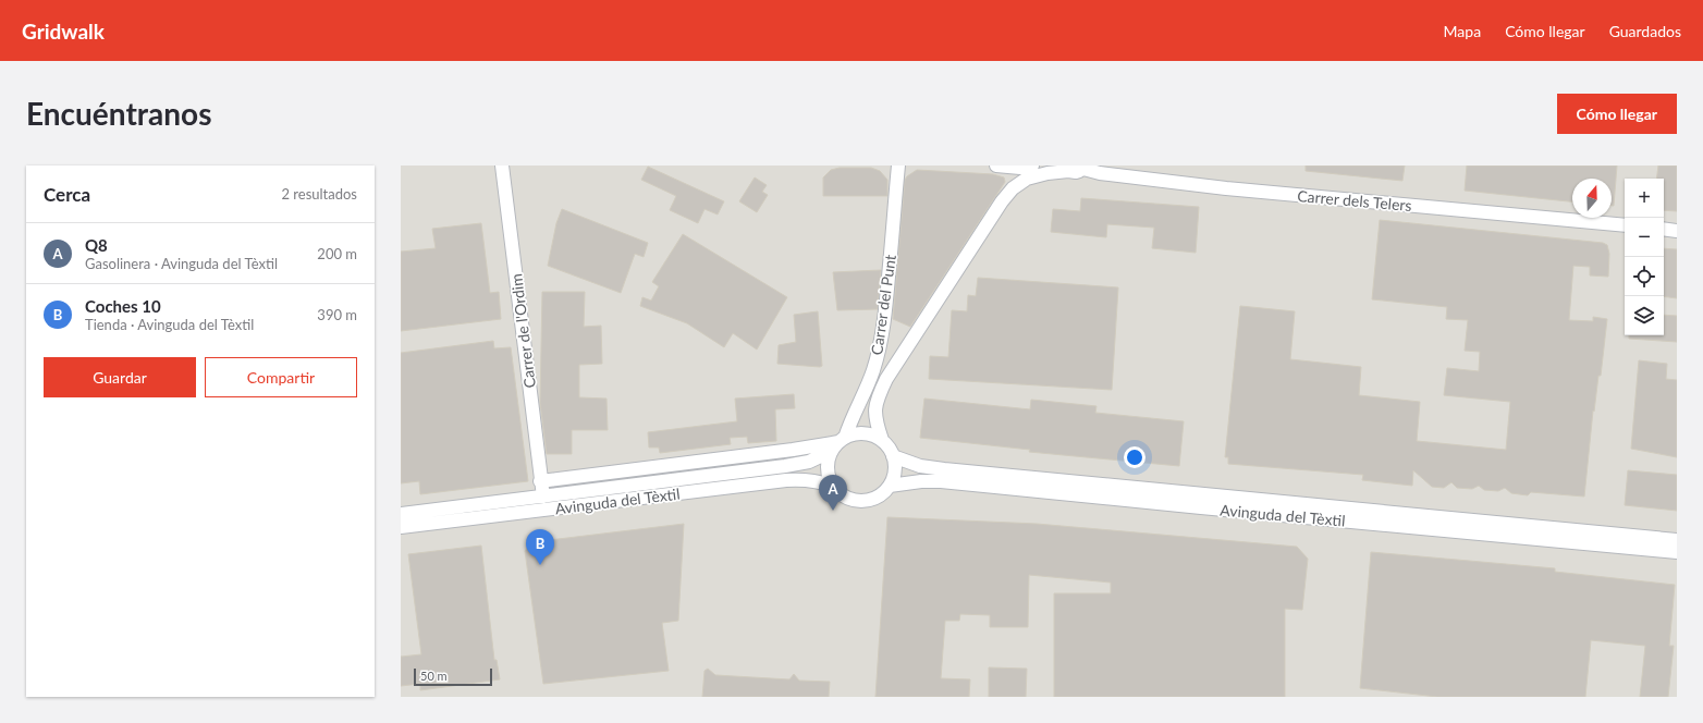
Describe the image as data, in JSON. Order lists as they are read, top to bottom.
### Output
{
  "streets": {
    "street": [
      "Carrer dels Telers",
      "Carrer del Punt",
      "Carrer de l'Ordim",
      "Avinguda del Tèxtil"
    ]
  },
  "crossings": [
    ["Carrer del Punt", "Avinguda del Tèxtil"],
    ["Carrer de l'Ordim", "Avinguda del Tèxtil"]
  ],
  "scale_bar": "50 m",
  "north": "top",
  "page": {
    "header": "Gridwalk",
    "nav": ["Mapa", "Cómo llegar", "Guardados"],
    "buttons": [
      "Cómo llegar",
      ["Guardar", "Compartir"]
    ],
    "title": "Encuéntranos",
    "heading": ["Cerca", "2 resultados"],
    "map_buttons": ["+", "−"],
    "list": [
      {
        "mark": "A",
        "name": "Q8",
        "note": "Gasolinera · Avinguda del Tèxtil",
        "value": "200 m"
      },
      {
        "mark": "B",
        "name": "Coches 10",
        "note": "Tienda · Avinguda del Tèxtil",
        "value": "390 m"
      }
    ],
    "pins": ["A", "B"],
    "scale": "50 m"
  }
}
